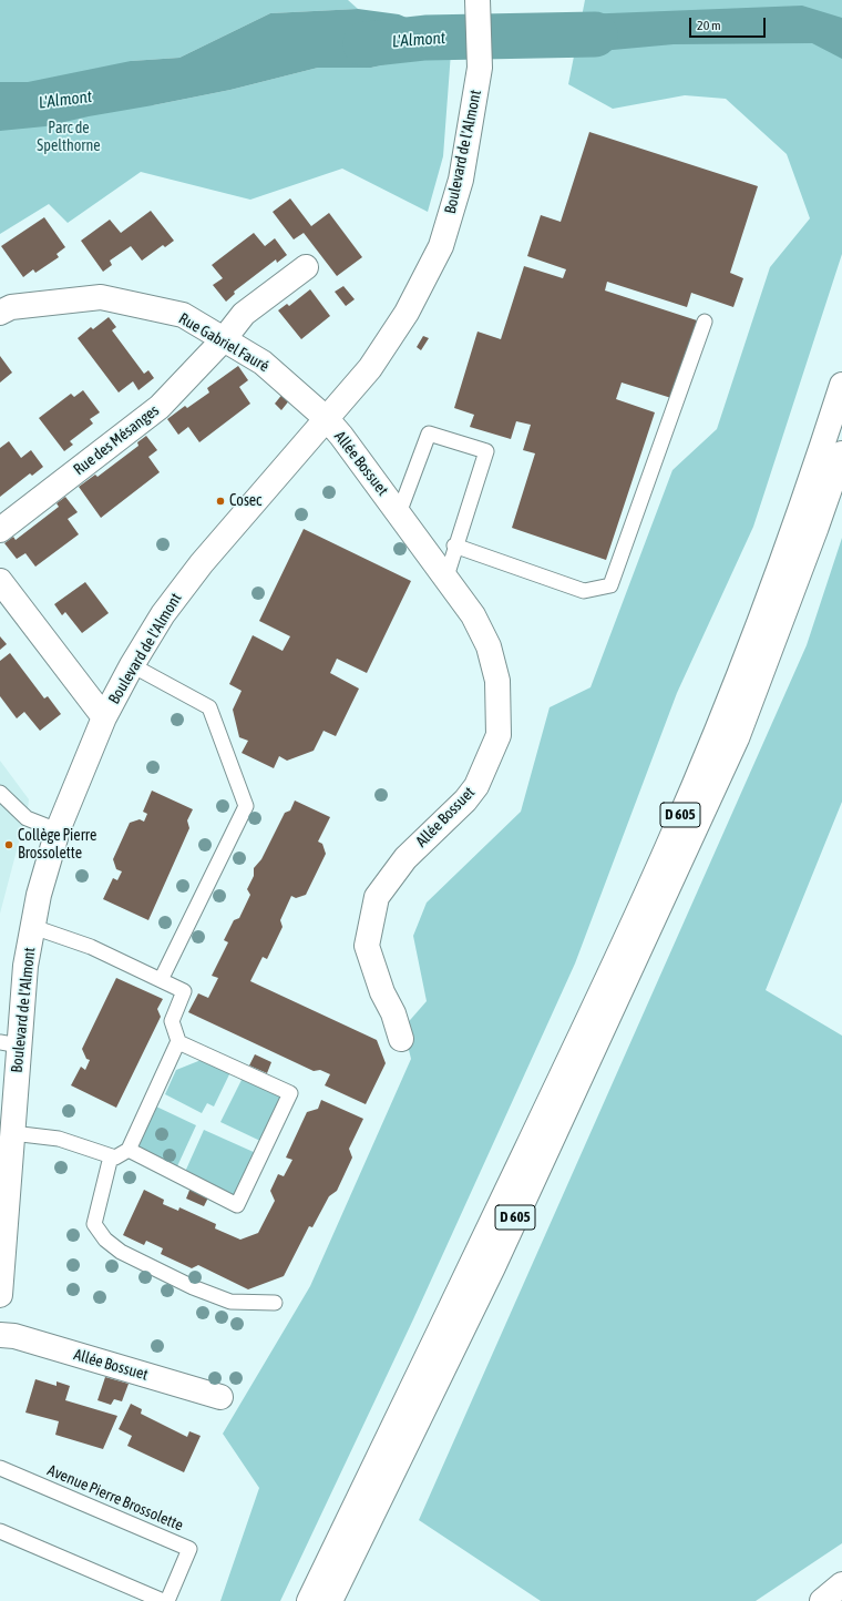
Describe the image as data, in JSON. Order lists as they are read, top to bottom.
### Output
{
  "streets": {
    "street": [
      "Boulevard de l'Almont",
      "Rue Gabriel Fauré",
      "Rue des Mésanges",
      "Allée Bossuet",
      "D 605"
    ],
    "lane": ["Avenue Pierre Brossolette"]
  },
  "crossings": [
    ["Boulevard de l'Almont", "Rue Gabriel Fauré"],
    ["Boulevard de l'Almont", "Allée Bossuet"],
    ["Rue Gabriel Fauré", "Rue des Mésanges"],
    ["Rue Gabriel Fauré", "Allée Bossuet"]
  ],
  "water": ["L'Almont"],
  "parks": ["Parc de Spelthorne"],
  "places": ["Cosec", "Collège Pierre Brossolette"],
  "scale_bar": "20 m"
}
